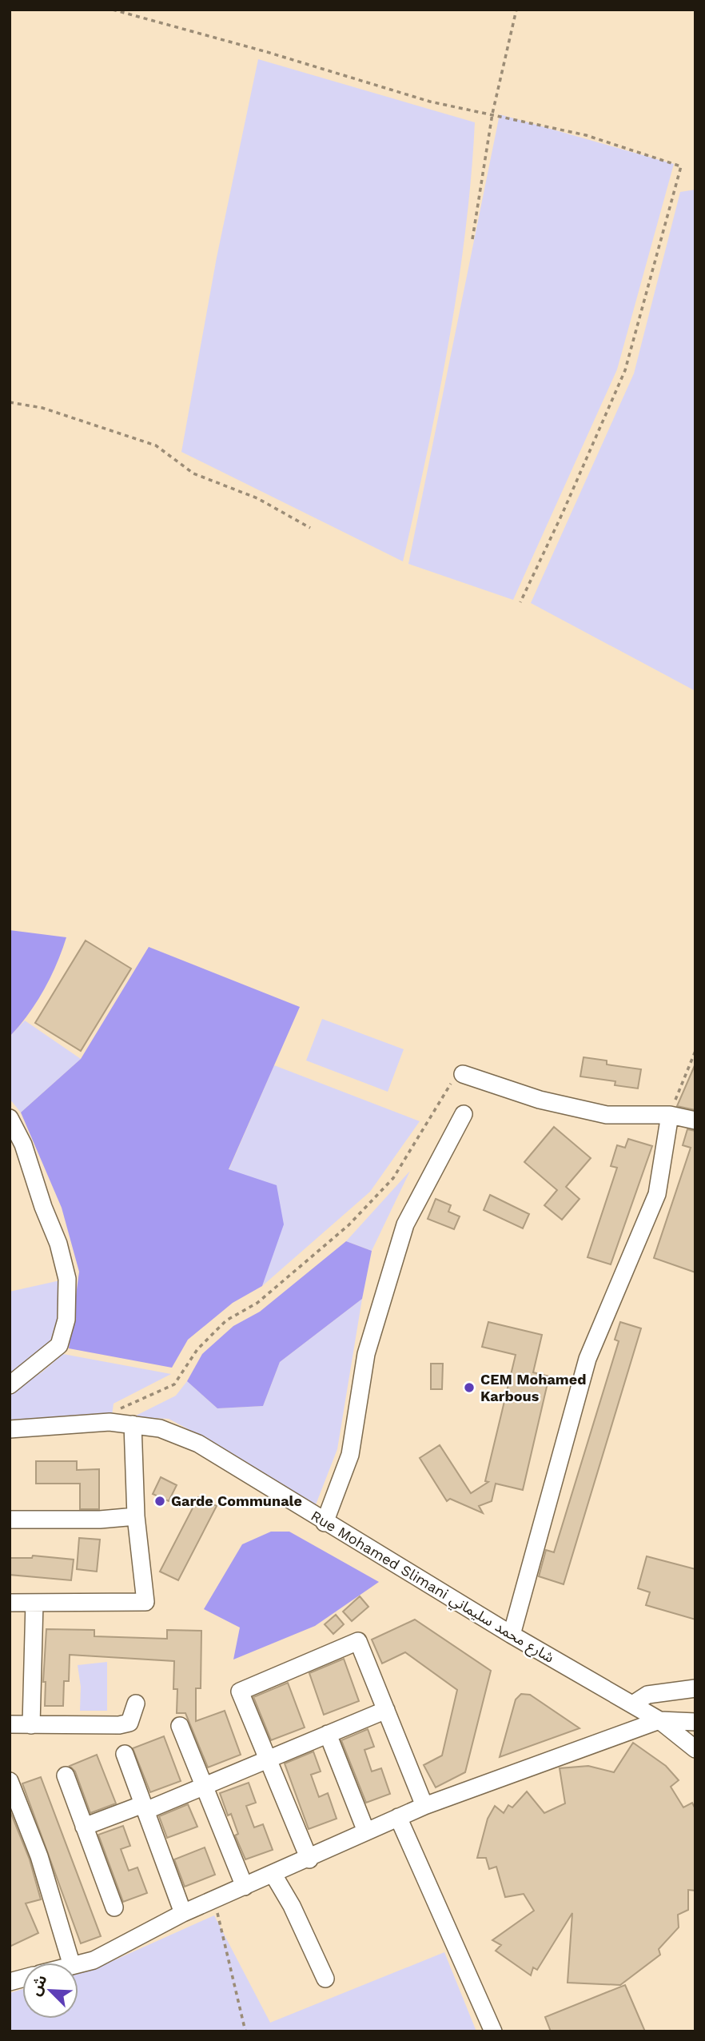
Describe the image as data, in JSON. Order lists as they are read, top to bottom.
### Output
{
  "streets": {
    "street": ["Rue Mohamed Slimani شارع محمد سليماني"]
  },
  "places": ["CEM Mohamed Karbous", "Garde Communale"],
  "north": "top left"
}
